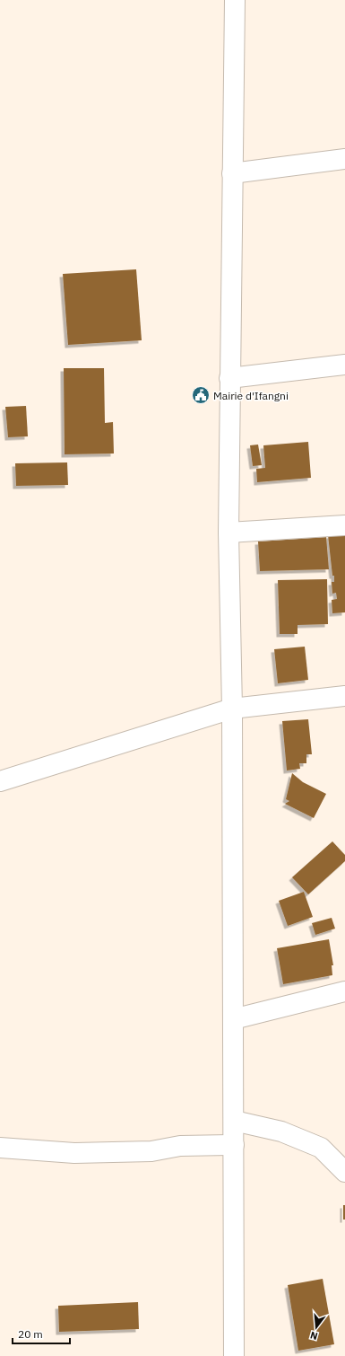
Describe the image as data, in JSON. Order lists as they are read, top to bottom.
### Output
{
  "places": {
    "public building": ["Mairie d'Ifangni"]
  },
  "scale_bar": "20 m",
  "north": "bottom"
}
